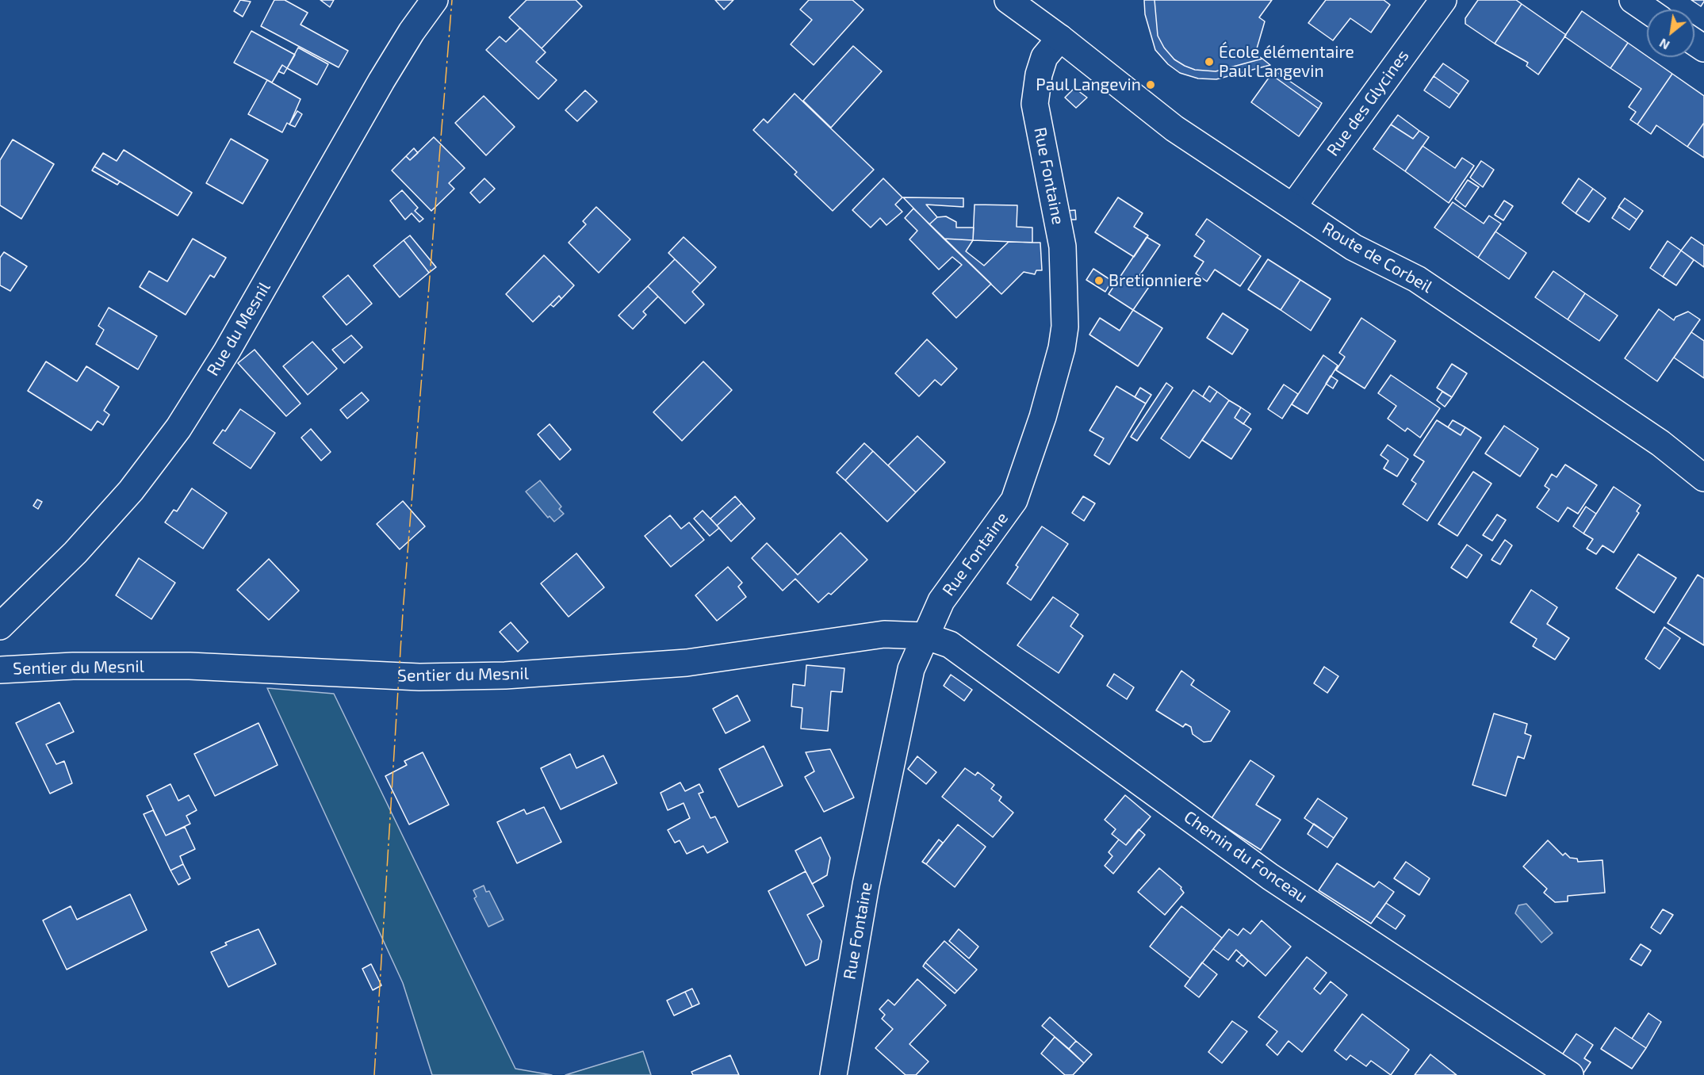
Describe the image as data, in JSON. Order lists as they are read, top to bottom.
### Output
{
  "streets": {
    "street": [
      "Rue des Glycines",
      "Rue Fontaine",
      "Route de Corbeil",
      "Rue du Mesnil",
      "Sentier du Mesnil",
      "Chemin du Fonceau"
    ]
  },
  "crossings": [
    ["Rue des Glycines", "Route de Corbeil"],
    ["Rue Fontaine", "Route de Corbeil"],
    ["Rue Fontaine", "Sentier du Mesnil"],
    ["Rue Fontaine", "Chemin du Fonceau"],
    ["Sentier du Mesnil", "Chemin du Fonceau"]
  ],
  "places": ["École élémentaire Paul Langevin", "Paul Langevin", "Bretionniere"],
  "north": "bottom left"
}
